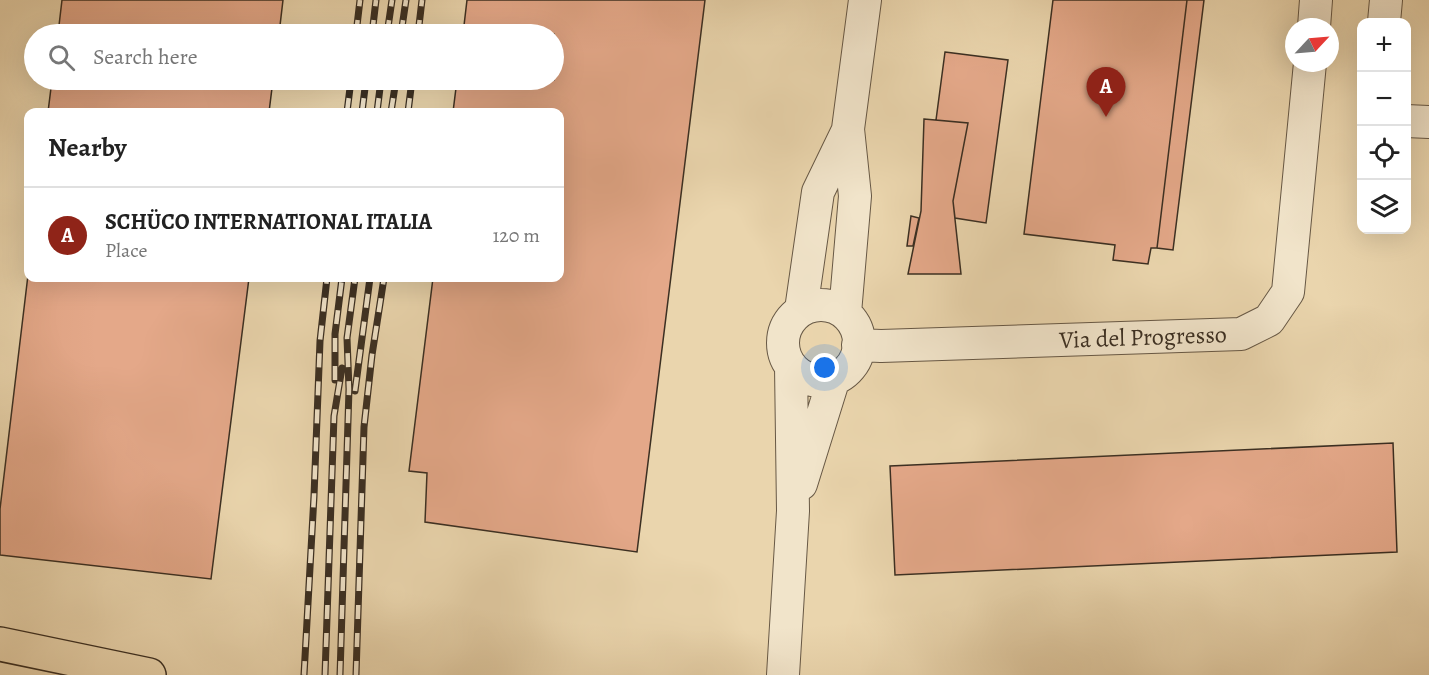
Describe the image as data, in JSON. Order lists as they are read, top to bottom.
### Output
{
  "streets": {
    "street": ["Via del Progresso"]
  },
  "north": "top right",
  "page": {
    "map_buttons": ["+", "−"],
    "search": "Search here",
    "pins": "A",
    "heading": "Nearby",
    "list": [
      {
        "mark": "A",
        "name": "SCHÜCO INTERNATIONAL ITALIA",
        "note": "Place",
        "value": "120 m"
      }
    ]
  }
}
